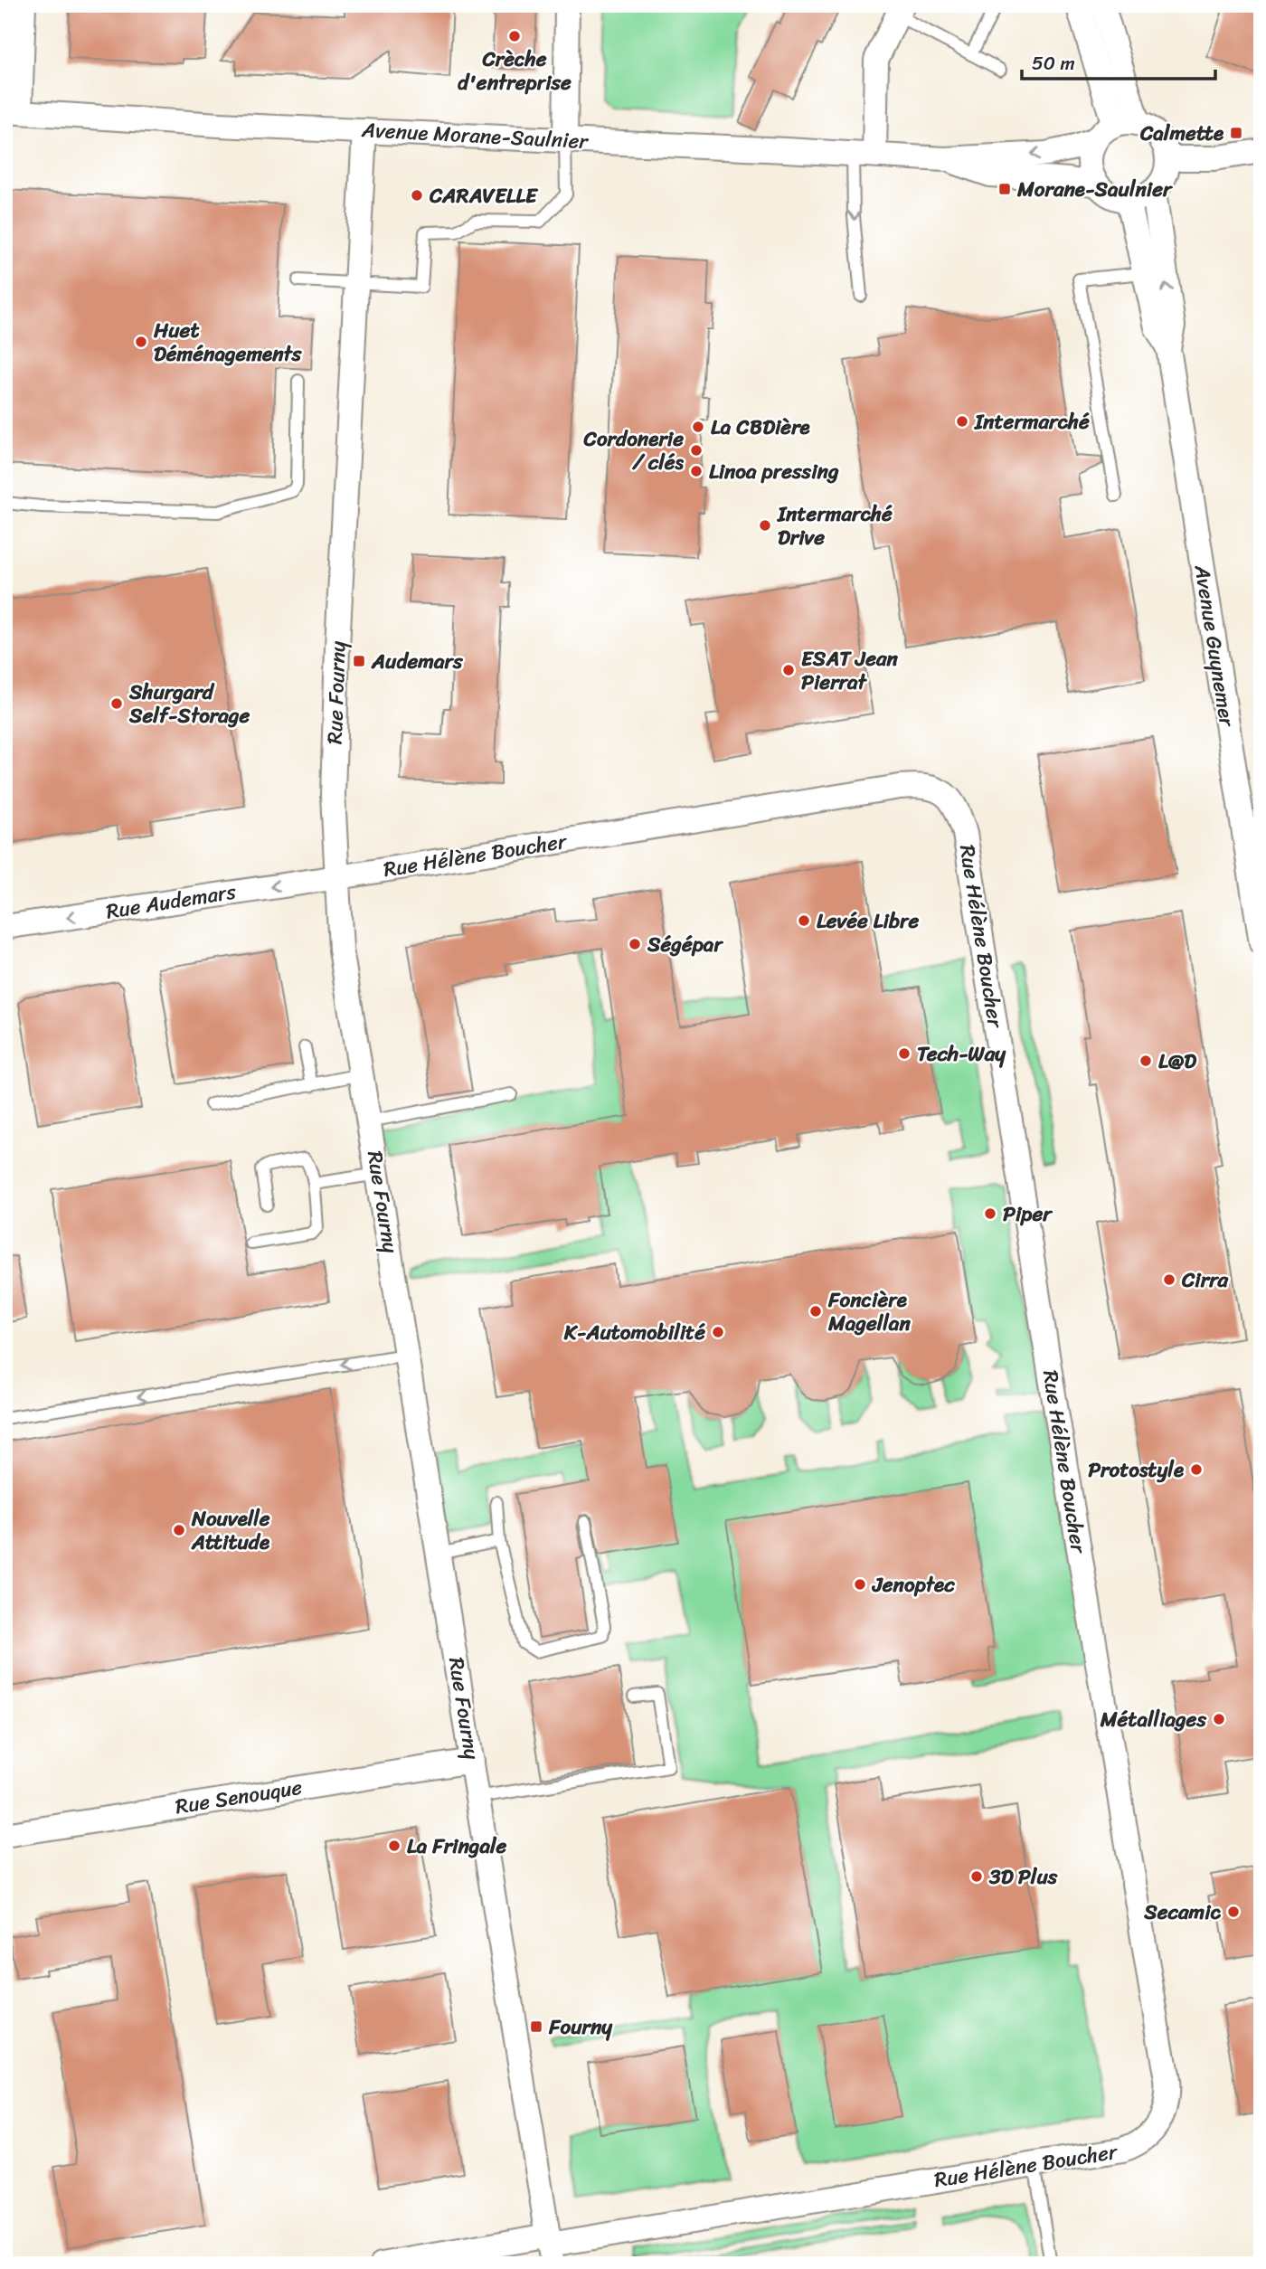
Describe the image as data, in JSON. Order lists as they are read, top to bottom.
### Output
{
  "streets": {
    "street": [
      "Avenue Morane-Saulnier",
      "Avenue Guynemer",
      "Rue Fourny",
      "Rue Hélène Boucher",
      "Rue Audemars",
      "Rue Senouque"
    ]
  },
  "crossings": [
    ["Avenue Morane-Saulnier", "Avenue Guynemer"],
    ["Avenue Morane-Saulnier", "Rue Fourny"],
    ["Rue Fourny", "Rue Hélène Boucher"],
    ["Rue Fourny", "Rue Audemars"],
    ["Rue Fourny", "Rue Senouque"],
    ["Rue Hélène Boucher", "Rue Audemars"]
  ],
  "one_way": ["Rue Audemars"],
  "places": {
    "other": [
      "Crèche d'entreprise",
      "CARAVELLE",
      "Huet Déménagements",
      "Intermarché",
      "La CBDière",
      "Cordonerie / clés",
      "Linoa pressing",
      "Intermarché Drive",
      "ESAT Jean Pierrat",
      "Shurgard Self-Storage",
      "Levée Libre",
      "Ségépar",
      "Tech-Way",
      "L@D",
      "Piper",
      "Cirra",
      "Foncière Magellan",
      "K-Automobilité",
      "Protostyle",
      "Nouvelle Attitude",
      "Jenoptec",
      "Métalliages",
      "La Fringale",
      "3D Plus",
      "Secamic"
    ],
    "transit": [
      "Calmette",
      "Morane-Saulnier",
      "Audemars",
      "Fourny"
    ]
  },
  "scale_bar": "50 m"
}
